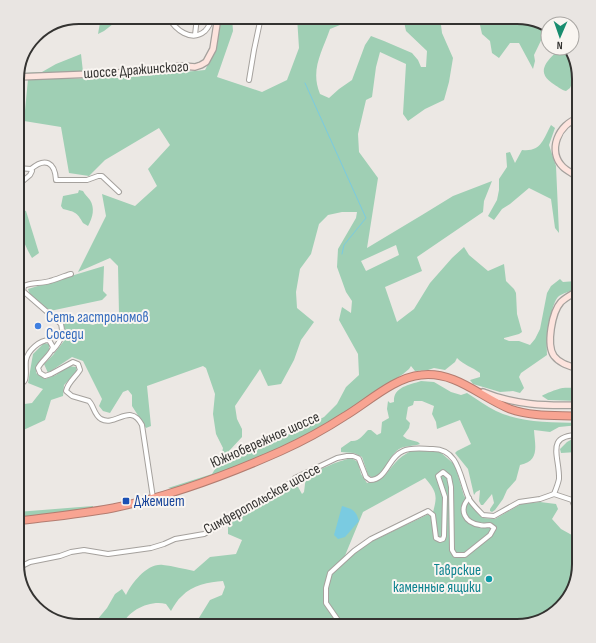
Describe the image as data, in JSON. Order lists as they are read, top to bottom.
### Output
{
  "streets": {
    "highway": ["Южнобережное шоссе"],
    "main road": ["шоссе Дражинского"],
    "street": ["Симферопольское шоссе"]
  },
  "places": {
    "other": ["Сеть гастрономов Соседи", "Таврские каменные ящики"],
    "transit": ["Джемиет"]
  },
  "north": "bottom"
}
